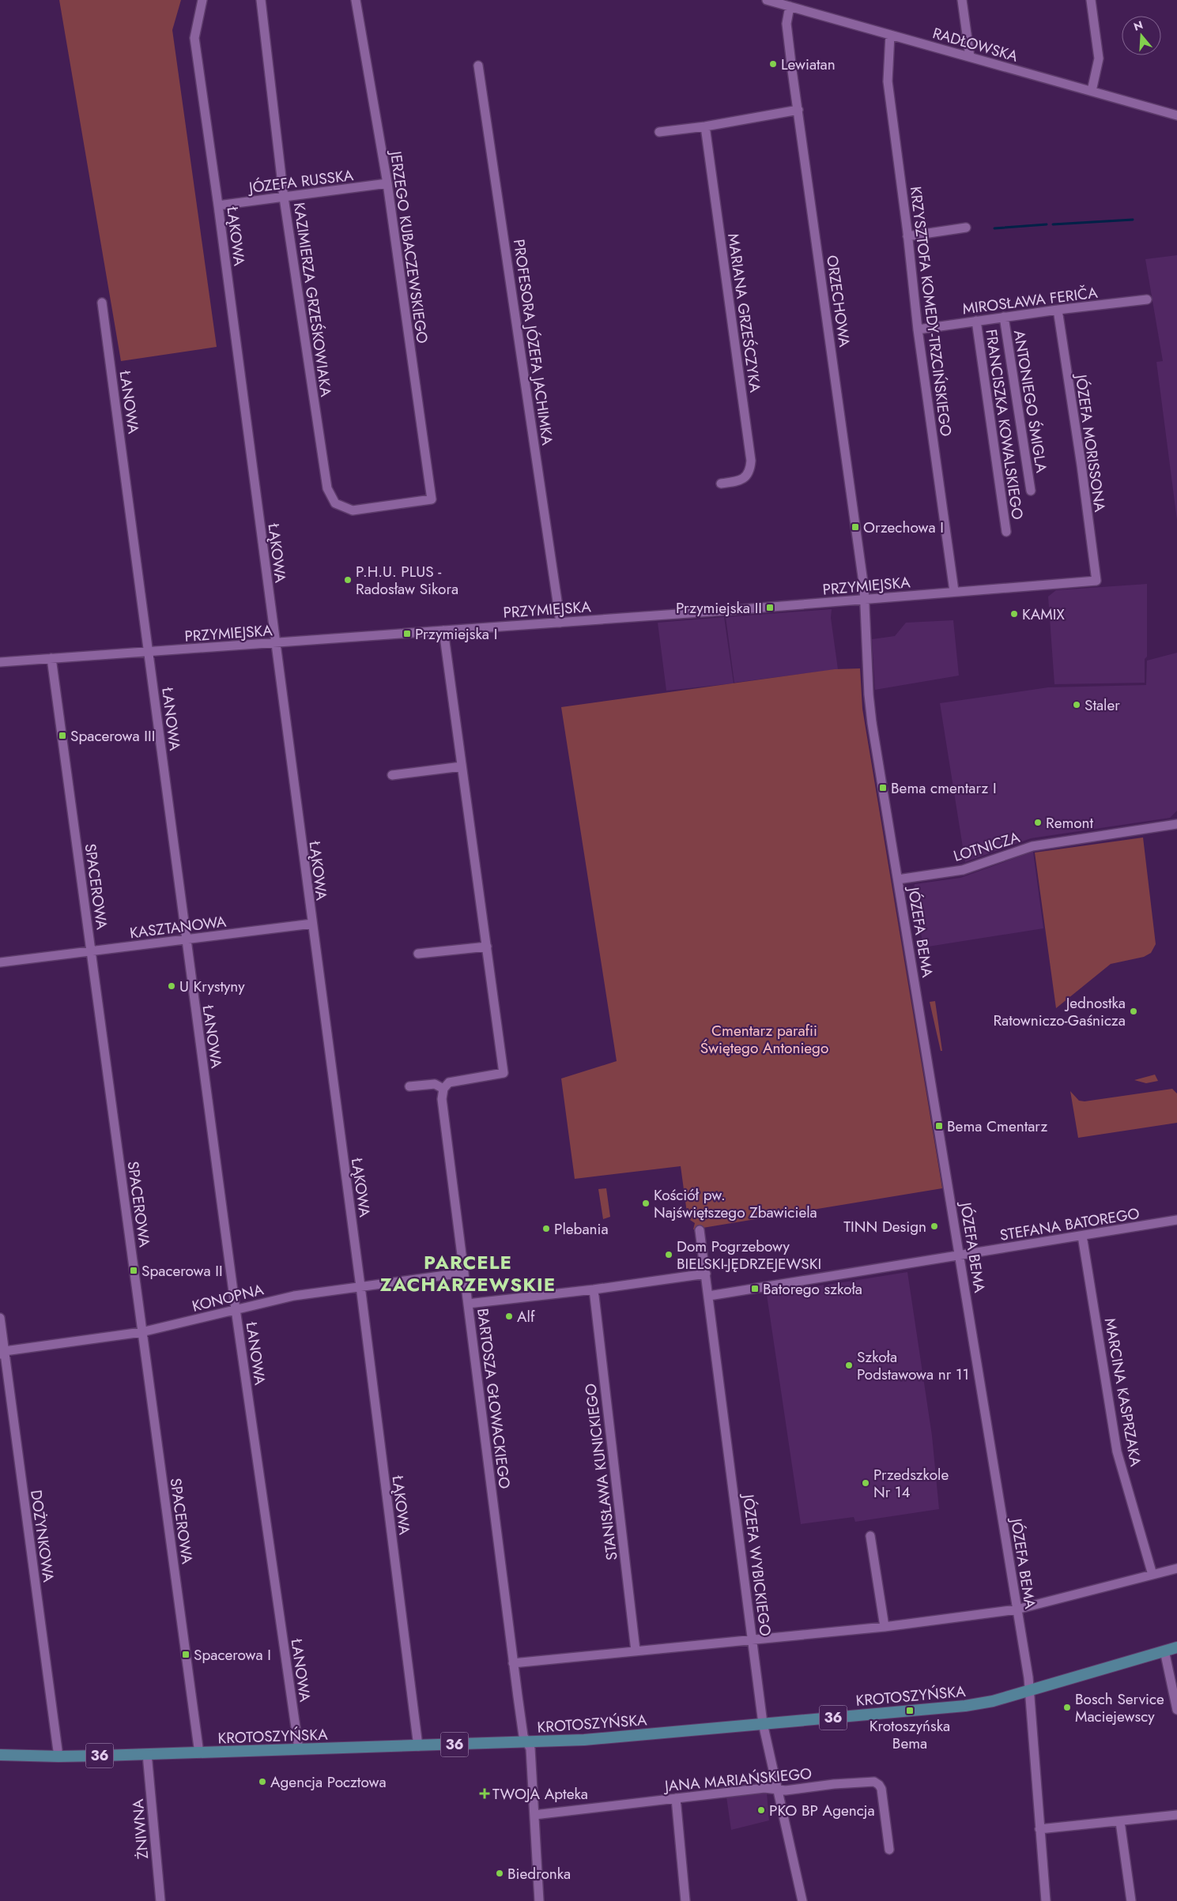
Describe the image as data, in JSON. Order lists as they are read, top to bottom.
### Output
{
  "streets": {
    "main road": ["KROTOSZYŃSKA", "36"],
    "street": [
      "RADŁOWSKA",
      "JÓZEFA RUSSKA",
      "ŁĄKOWA",
      "JERZEGO KUBACZEWSKIEGO",
      "KAZIMIERZA GRZEŚKOWIAKA",
      "MIROSŁAWA FERIČA",
      "ORZECHOWA",
      "KRZYSZTOFA KOMEDY-TRZCIŃSKIEGO",
      "MARIANA GRZEŚCZYKA",
      "PROFESORA JÓZEFA JACHIMKA",
      "ANTONIEGO ŚMIGLA",
      "ŁANOWA",
      "FRANCISZKA KOWALSKIEGO",
      "JÓZEFA MORISSONA",
      "PRZYMIEJSKA",
      "LOTNICZA",
      "SPACEROWA",
      "KASZTANOWA",
      "JÓZEFA BEMA",
      "STEFANA BATOREGO",
      "KONOPNA",
      "MARCINA KASPRZAKA",
      "BARTOSZA GŁOWACKIEGO",
      "STANISŁAWA KUNICKIEGO",
      "DOŻYNKOWA",
      "JÓZEFA WYBICKIEGO",
      "JANA MARIAŃSKIEGO",
      "ŻNIWNA"
    ]
  },
  "crossings": [
    ["RADŁOWSKA", "ORZECHOWA"],
    ["RADŁOWSKA", "KRZYSZTOFA KOMEDY-TRZCIŃSKIEGO"],
    ["JÓZEFA RUSSKA", "ŁĄKOWA"],
    ["JÓZEFA RUSSKA", "JERZEGO KUBACZEWSKIEGO"],
    ["JÓZEFA RUSSKA", "KAZIMIERZA GRZEŚKOWIAKA"],
    ["ŁĄKOWA", "PRZYMIEJSKA"],
    ["ŁĄKOWA", "KASZTANOWA"],
    ["ŁĄKOWA", "KONOPNA"],
    ["ŁĄKOWA", "KROTOSZYŃSKA"],
    ["JERZEGO KUBACZEWSKIEGO", "KAZIMIERZA GRZEŚKOWIAKA"],
    ["MIROSŁAWA FERIČA", "KRZYSZTOFA KOMEDY-TRZCIŃSKIEGO"],
    ["MIROSŁAWA FERIČA", "ANTONIEGO ŚMIGLA"],
    ["MIROSŁAWA FERIČA", "FRANCISZKA KOWALSKIEGO"],
    ["MIROSŁAWA FERIČA", "JÓZEFA MORISSONA"],
    ["ORZECHOWA", "PRZYMIEJSKA"],
    ["ORZECHOWA", "JÓZEFA BEMA"],
    ["KRZYSZTOFA KOMEDY-TRZCIŃSKIEGO", "PRZYMIEJSKA"],
    ["PROFESORA JÓZEFA JACHIMKA", "PRZYMIEJSKA"],
    ["ŁANOWA", "PRZYMIEJSKA"],
    ["ŁANOWA", "KASZTANOWA"],
    ["ŁANOWA", "KONOPNA"],
    ["ŁANOWA", "KROTOSZYŃSKA"],
    ["JÓZEFA MORISSONA", "PRZYMIEJSKA"],
    ["PRZYMIEJSKA", "SPACEROWA"],
    ["PRZYMIEJSKA", "JÓZEFA BEMA"],
    ["LOTNICZA", "JÓZEFA BEMA"],
    ["SPACEROWA", "KASZTANOWA"],
    ["SPACEROWA", "KONOPNA"],
    ["SPACEROWA", "KROTOSZYŃSKA"],
    ["JÓZEFA BEMA", "STEFANA BATOREGO"],
    ["JÓZEFA BEMA", "KROTOSZYŃSKA"],
    ["STEFANA BATOREGO", "MARCINA KASPRZAKA"],
    ["STEFANA BATOREGO", "JÓZEFA WYBICKIEGO"],
    ["KONOPNA", "BARTOSZA GŁOWACKIEGO"],
    ["KONOPNA", "DOŻYNKOWA"],
    ["BARTOSZA GŁOWACKIEGO", "KROTOSZYŃSKA"],
    ["BARTOSZA GŁOWACKIEGO", "JANA MARIAŃSKIEGO"],
    ["DOŻYNKOWA", "KROTOSZYŃSKA"],
    ["JÓZEFA WYBICKIEGO", "KROTOSZYŃSKA"],
    ["JÓZEFA WYBICKIEGO", "JANA MARIAŃSKIEGO"],
    ["KROTOSZYŃSKA", "ŻNIWNA"]
  ],
  "districts": ["PARCELE ZACHARZEWSKIE"],
  "parks": ["Cmentarz parafii Świętego Antoniego"],
  "places": {
    "other": [
      "Lewiatan",
      "P.H.U. PLUS - Radosław Sikora",
      "KAMIX",
      "Staler",
      "Remont",
      "U Krystyny",
      "Jednostka Ratowniczo-Gaśnicza",
      "Kościół pw. Najświętszego Zbawiciela",
      "TINN Design",
      "Plebania",
      "Dom Pogrzebowy BIELSKI-JĘDRZEJEWSKI",
      "Alf",
      "Szkoła Podstawowa nr 11",
      "Przedszkole Nr 14",
      "Bosch Service Maciejewscy",
      "Agencja Pocztowa",
      "PKO BP Agencja",
      "Biedronka"
    ],
    "transit": [
      "Orzechowa I",
      "Przymiejska II",
      "Przymiejska I",
      "Spacerowa III",
      "Bema cmentarz I",
      "Bema Cmentarz",
      "Spacerowa II",
      "Batorego szkoła",
      "Spacerowa I",
      "Krotoszyńska Bema"
    ],
    "health": ["TWOJA Apteka"]
  },
  "north": "top"
}
